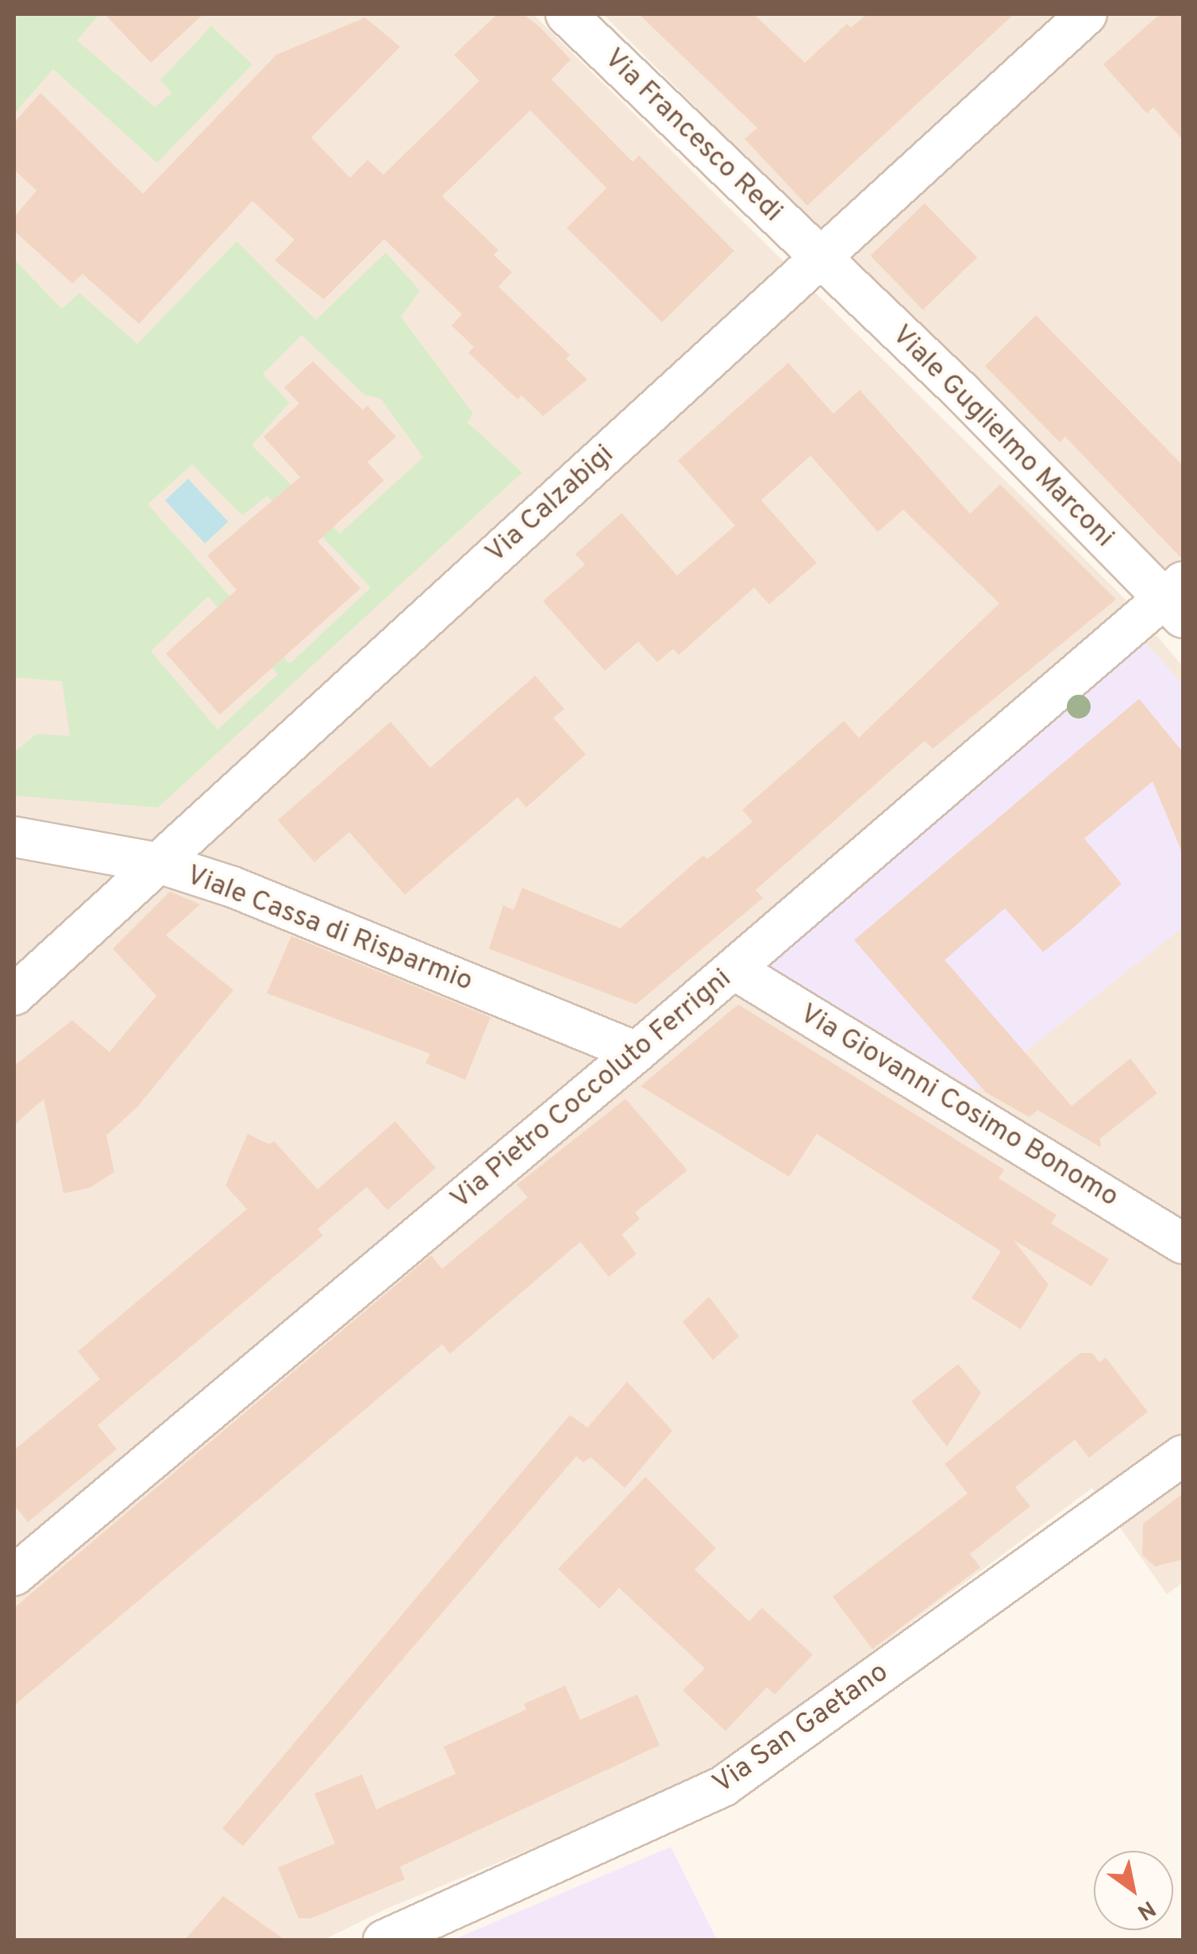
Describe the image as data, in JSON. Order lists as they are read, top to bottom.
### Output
{
  "streets": {
    "street": [
      "Via Francesco Redi",
      "Viale Guglielmo Marconi",
      "Via Calzabigi",
      "Viale Cassa di Risparmio",
      "Via Pietro Coccoluto Ferrigni",
      "Via Giovanni Cosimo Bonomo",
      "Via San Gaetano"
    ]
  },
  "crossings": [
    ["Via Francesco Redi", "Viale Guglielmo Marconi"],
    ["Via Francesco Redi", "Via Calzabigi"],
    ["Viale Guglielmo Marconi", "Via Calzabigi"],
    ["Viale Guglielmo Marconi", "Via Pietro Coccoluto Ferrigni"],
    ["Via Calzabigi", "Viale Cassa di Risparmio"],
    ["Viale Cassa di Risparmio", "Via Pietro Coccoluto Ferrigni"],
    ["Via Pietro Coccoluto Ferrigni", "Via Giovanni Cosimo Bonomo"]
  ],
  "north": "bottom right"
}
